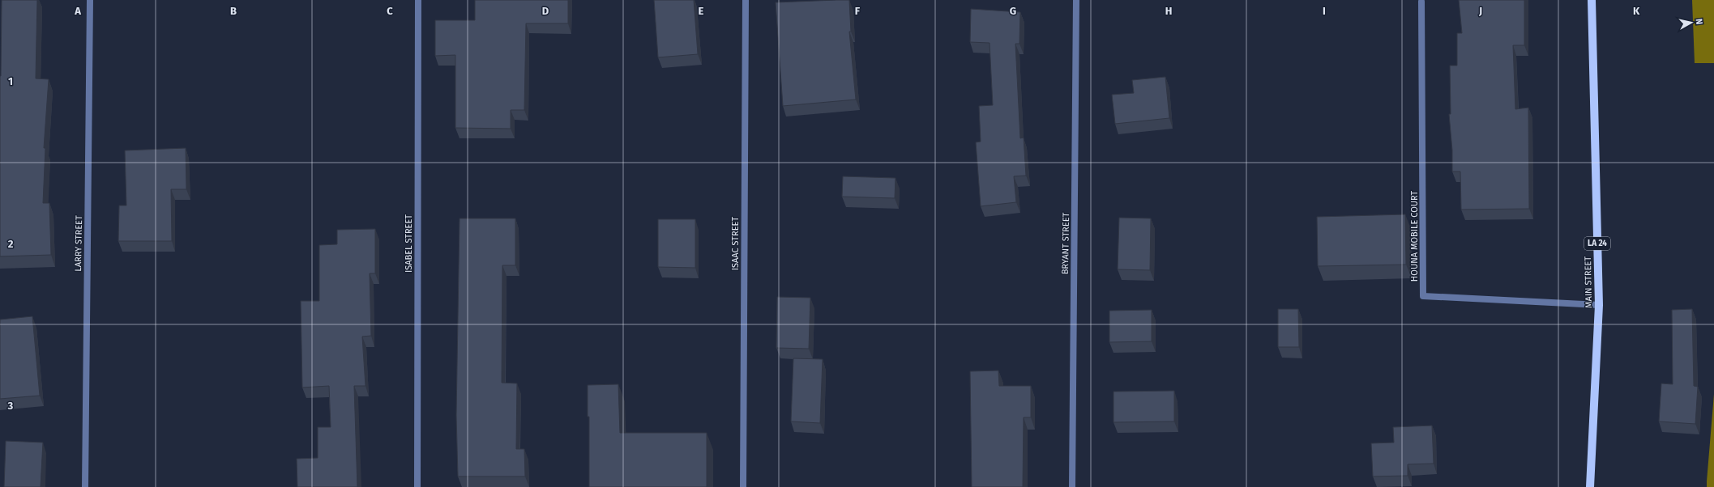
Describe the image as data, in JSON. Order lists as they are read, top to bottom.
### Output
{
  "streets": {
    "main road": ["LA 24", "MAIN STREET"],
    "street": [
      "HOUNA MOBILE COURT",
      "LARRY STREET",
      "ISABEL STREET",
      "ISAAC STREET",
      "BRYANT STREET"
    ]
  },
  "crossings": [
    ["HOUNA MOBILE COURT", "MAIN STREET"]
  ],
  "north": "right",
  "grid": {
    "columns": [
      "A",
      "B",
      "C",
      "D",
      "E",
      "F",
      "G",
      "H",
      "I",
      "J",
      "K"
    ],
    "rows": ["1", "2", "3"]
  }
}
